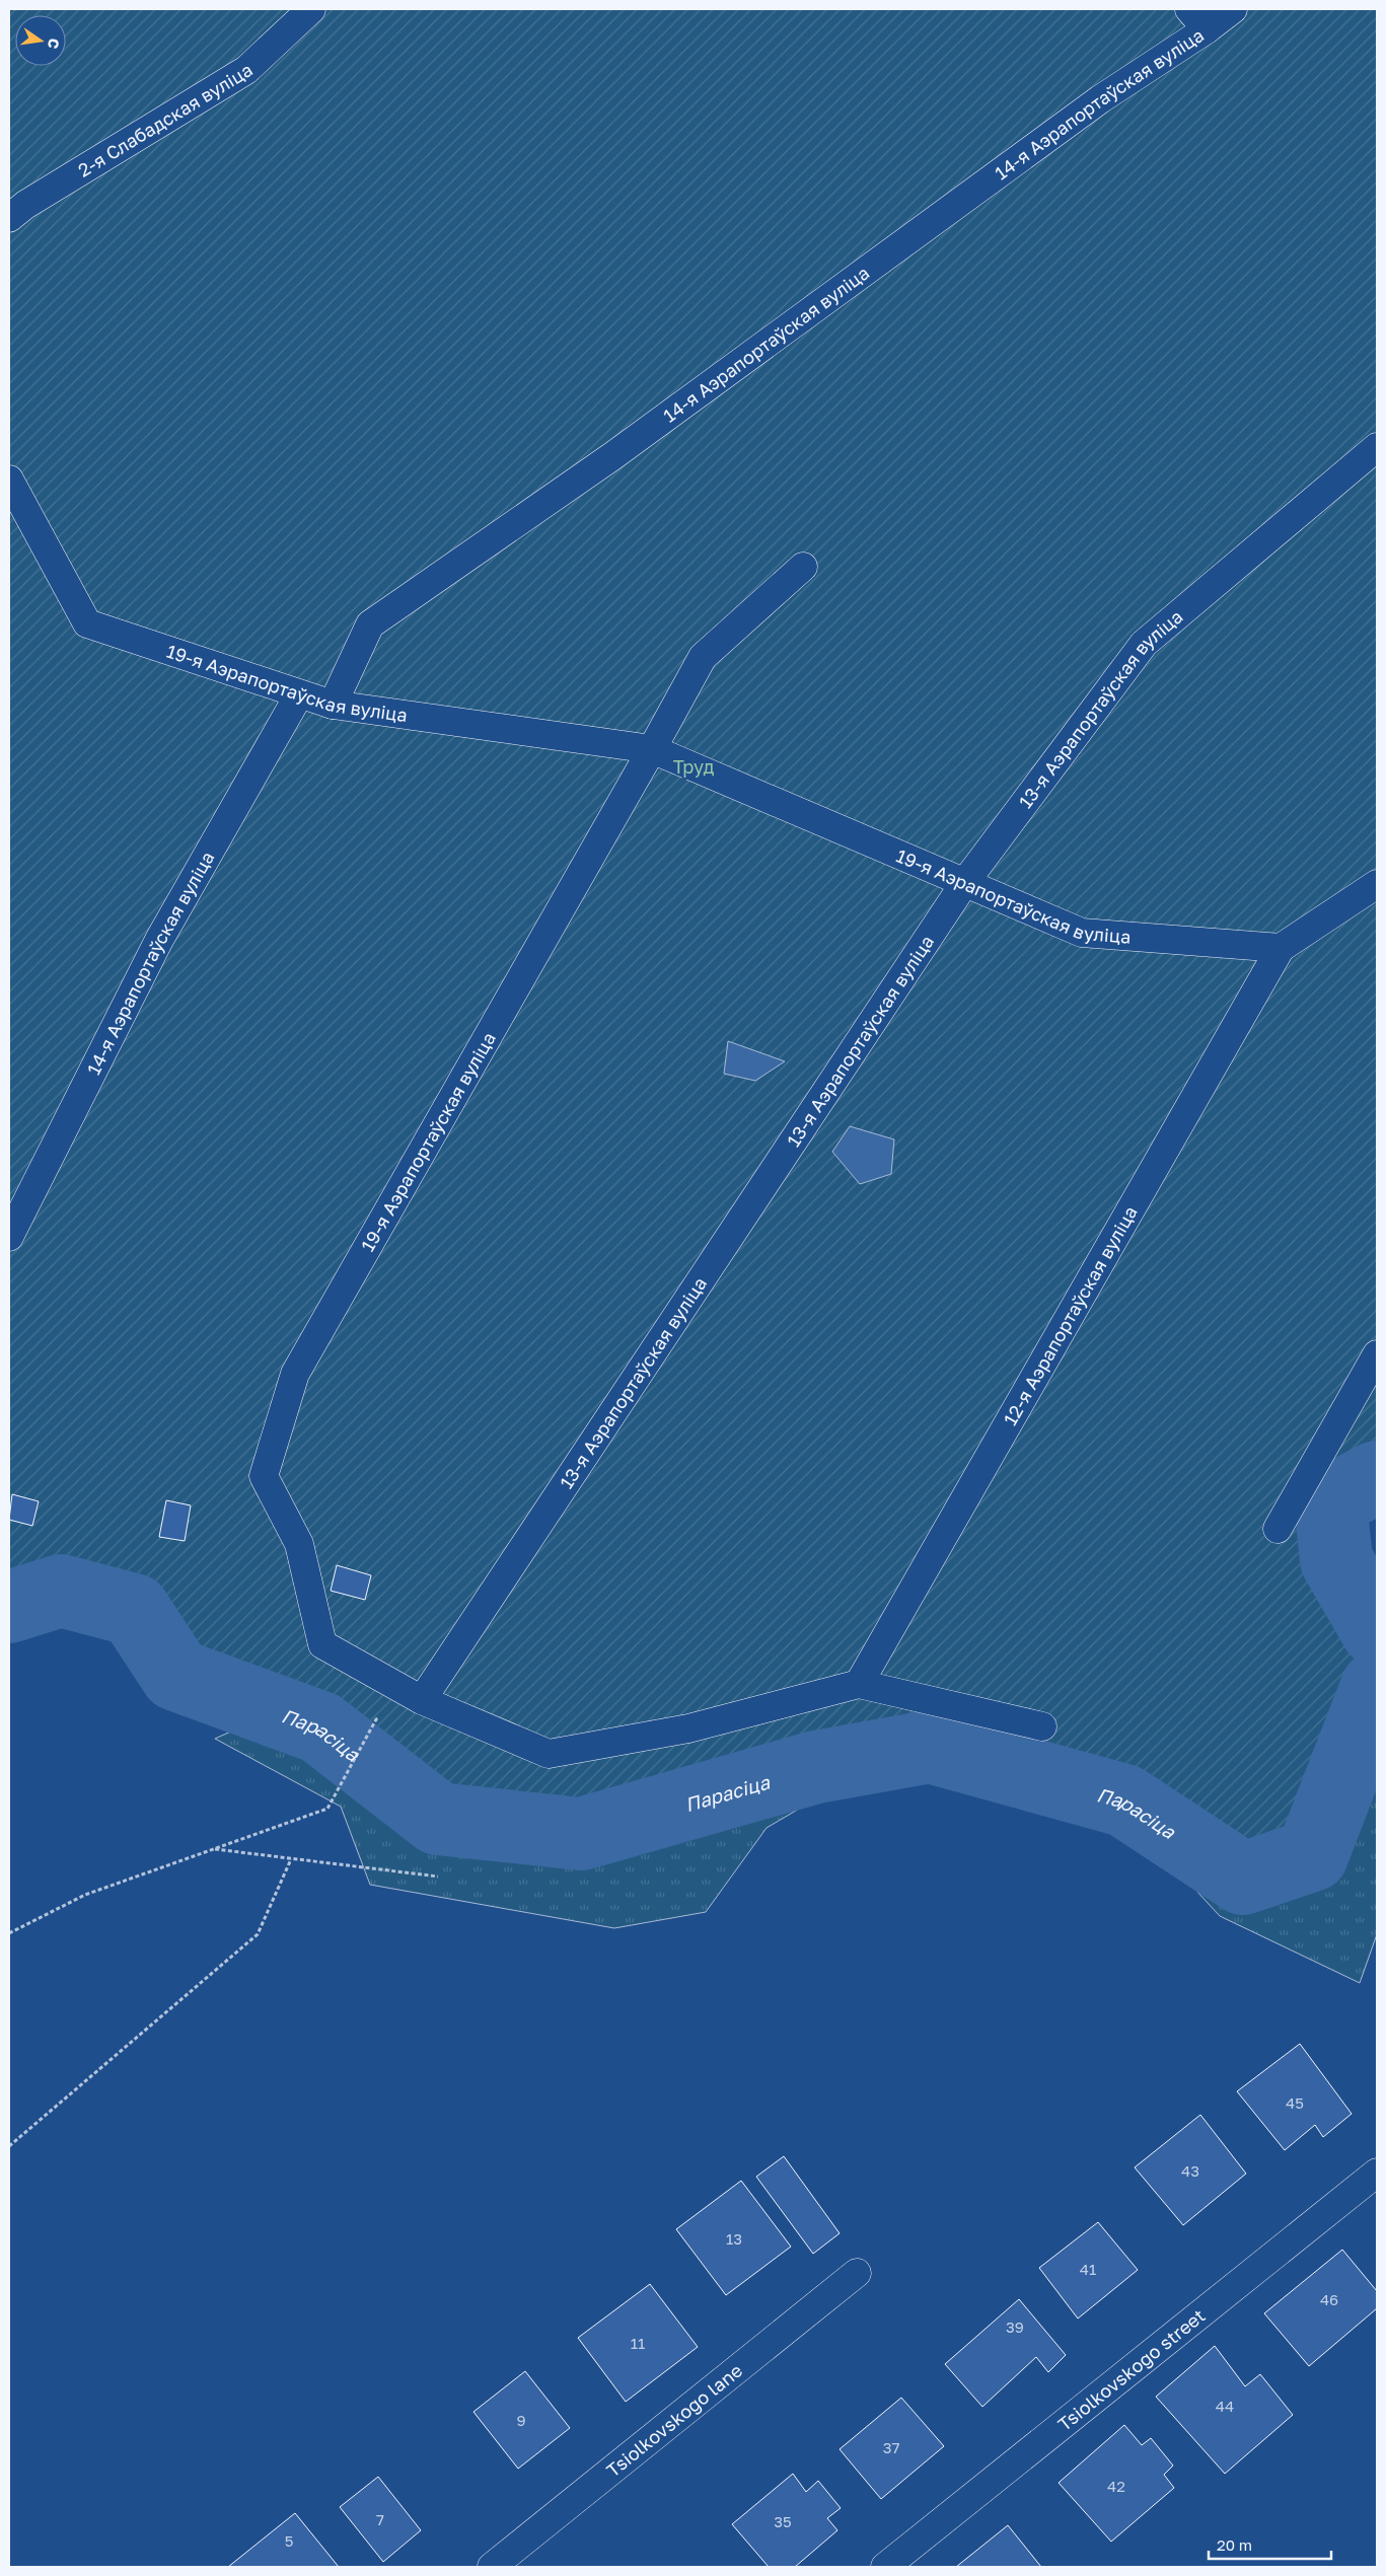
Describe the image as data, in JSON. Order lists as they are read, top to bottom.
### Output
{
  "streets": {
    "street": [
      "14-я Аэрапортаўская вуліца",
      "2-я Слабадская вуліца",
      "19-я Аэрапортаўская вуліца",
      "13-я Аэрапортаўская вуліца",
      "12-я Аэрапортаўская вуліца",
      "Tsiolkovskogo street",
      "Tsiolkovskogo lane"
    ]
  },
  "crossings": [
    ["14-я Аэрапортаўская вуліца", "19-я Аэрапортаўская вуліца"],
    ["19-я Аэрапортаўская вуліца", "13-я Аэрапортаўская вуліца"],
    ["19-я Аэрапортаўская вуліца", "12-я Аэрапортаўская вуліца"]
  ],
  "water": ["Парасіца"],
  "parks": ["Труд"],
  "house_numbers": [
    "45",
    "43",
    "13",
    "41",
    "46",
    "39",
    "11",
    "44",
    "9",
    "37",
    "42",
    "7",
    "35",
    "5"
  ],
  "scale_bar": "20 m",
  "north": "right"
}
